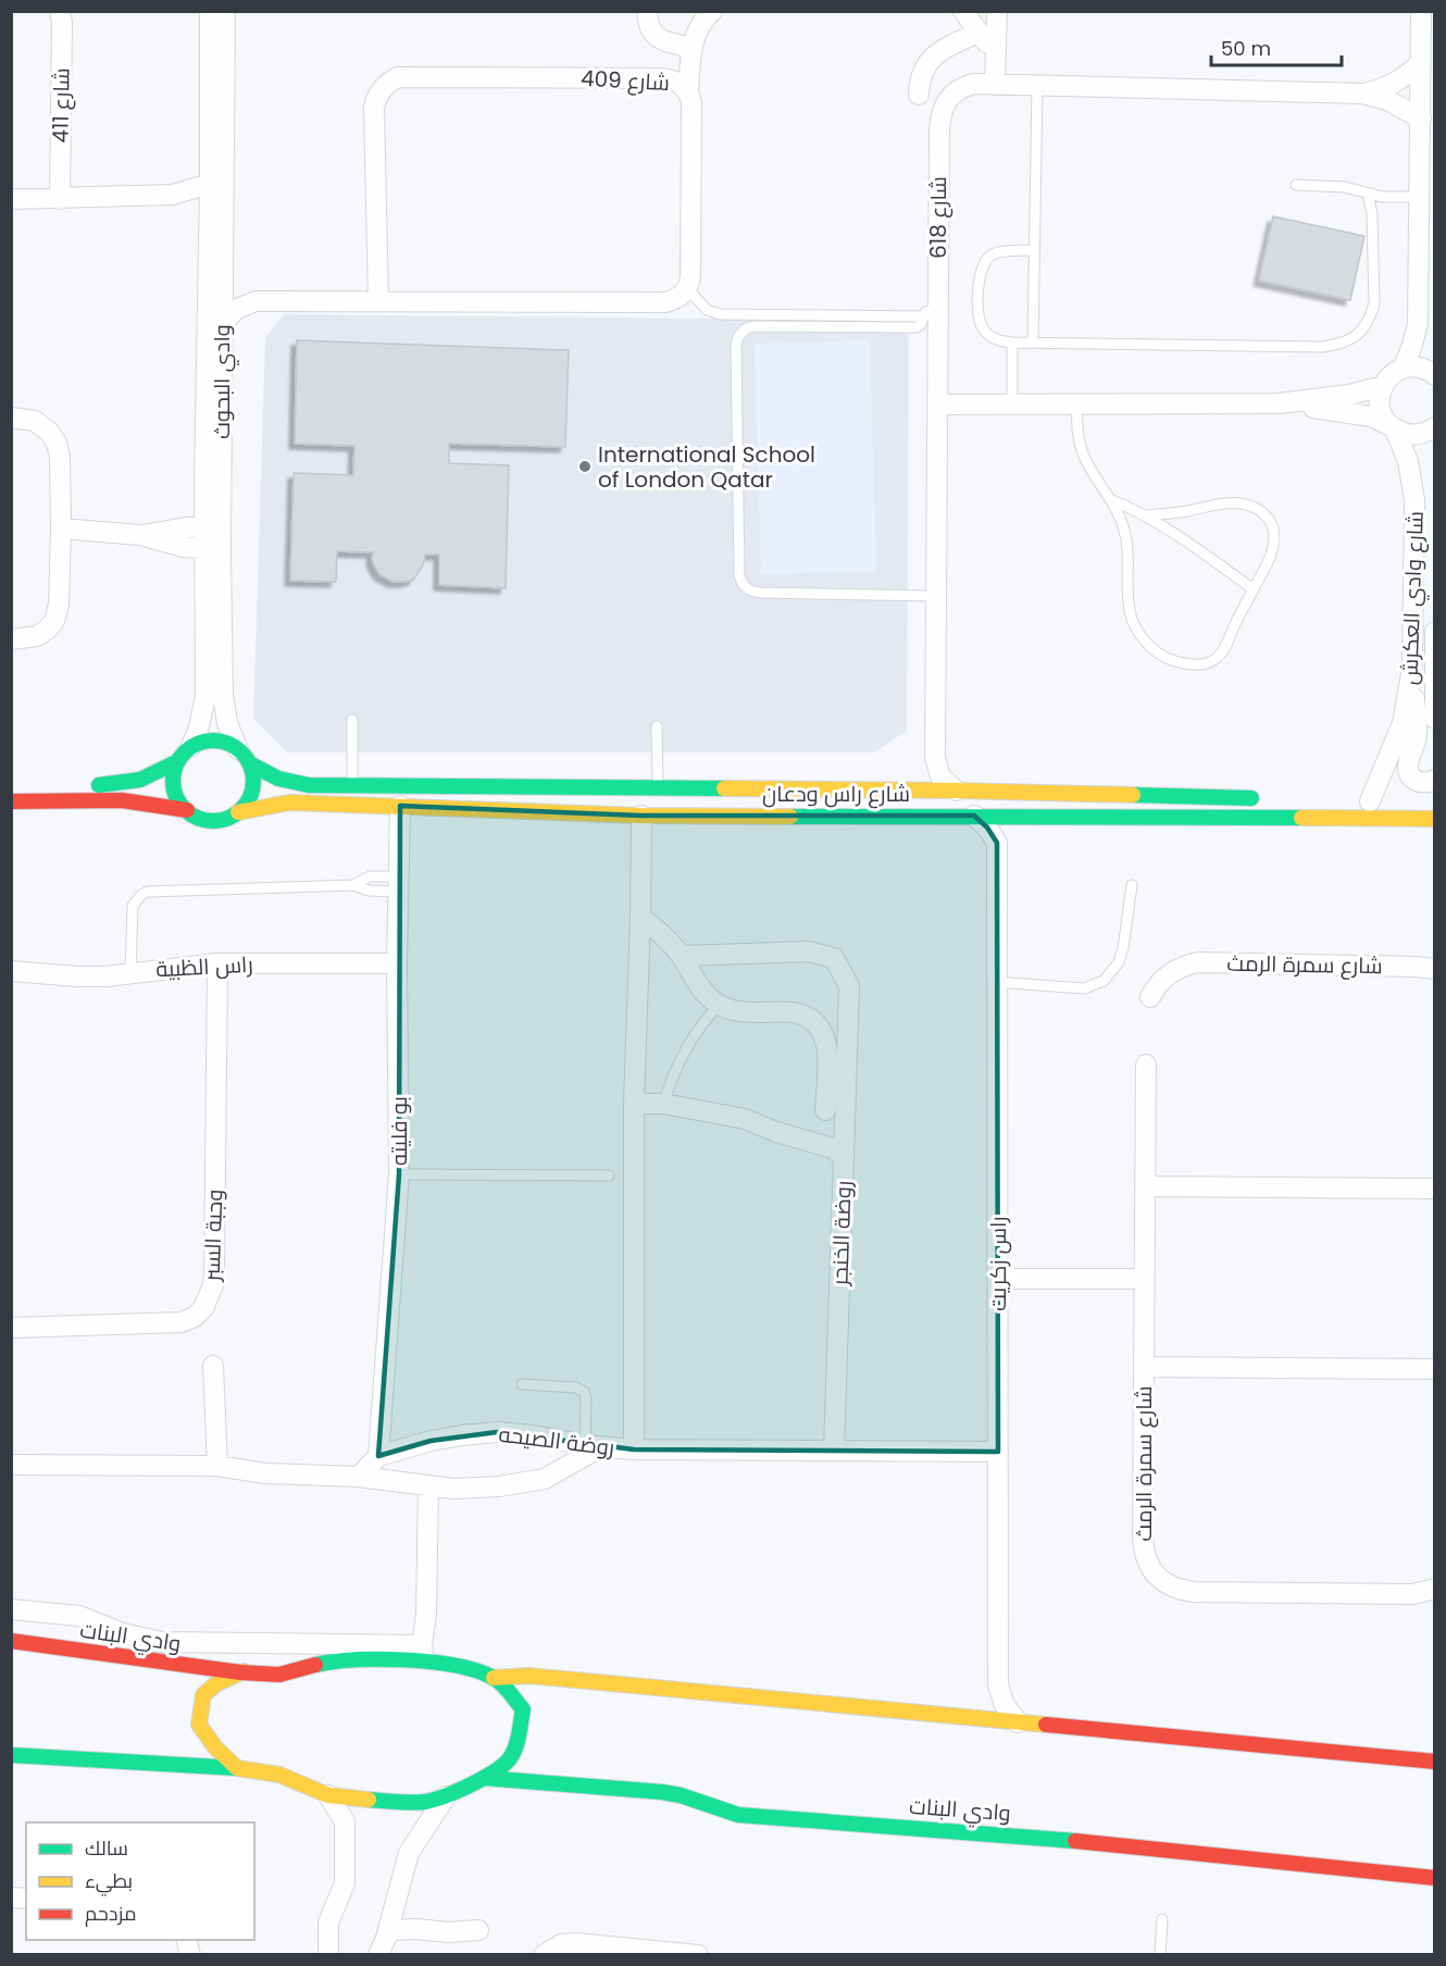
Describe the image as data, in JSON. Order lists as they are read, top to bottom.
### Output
{
  "streets": {
    "street": [
      "شارع 409",
      "شارع 411",
      "شارع 618",
      "وادي البحوث",
      "شارع وادي العكرش",
      "شارع راس ودعان",
      "شارع سمرة الرمث",
      "راس الظبية",
      "بو فليته",
      "روضة الخنجر",
      "وجبة السبر",
      "راس زكريت",
      "روضة الصيحه",
      "وادي البنات"
    ]
  },
  "crossings": [
    ["شارع 618", "شارع راس ودعان"],
    ["وادي البحوث", "شارع راس ودعان"],
    ["شارع راس ودعان", "بو فليته"],
    ["راس الظبية", "بو فليته"],
    ["راس الظبية", "وجبة السبر"],
    ["بو فليته", "روضة الصيحه"],
    ["روضة الخنجر", "روضة الصيحه"],
    ["راس زكريت", "روضة الصيحه"]
  ],
  "places": ["International School of London Qatar"],
  "legend": ["سالك", "بطيء", "مزدحم"],
  "scale_bar": "50 m"
}
